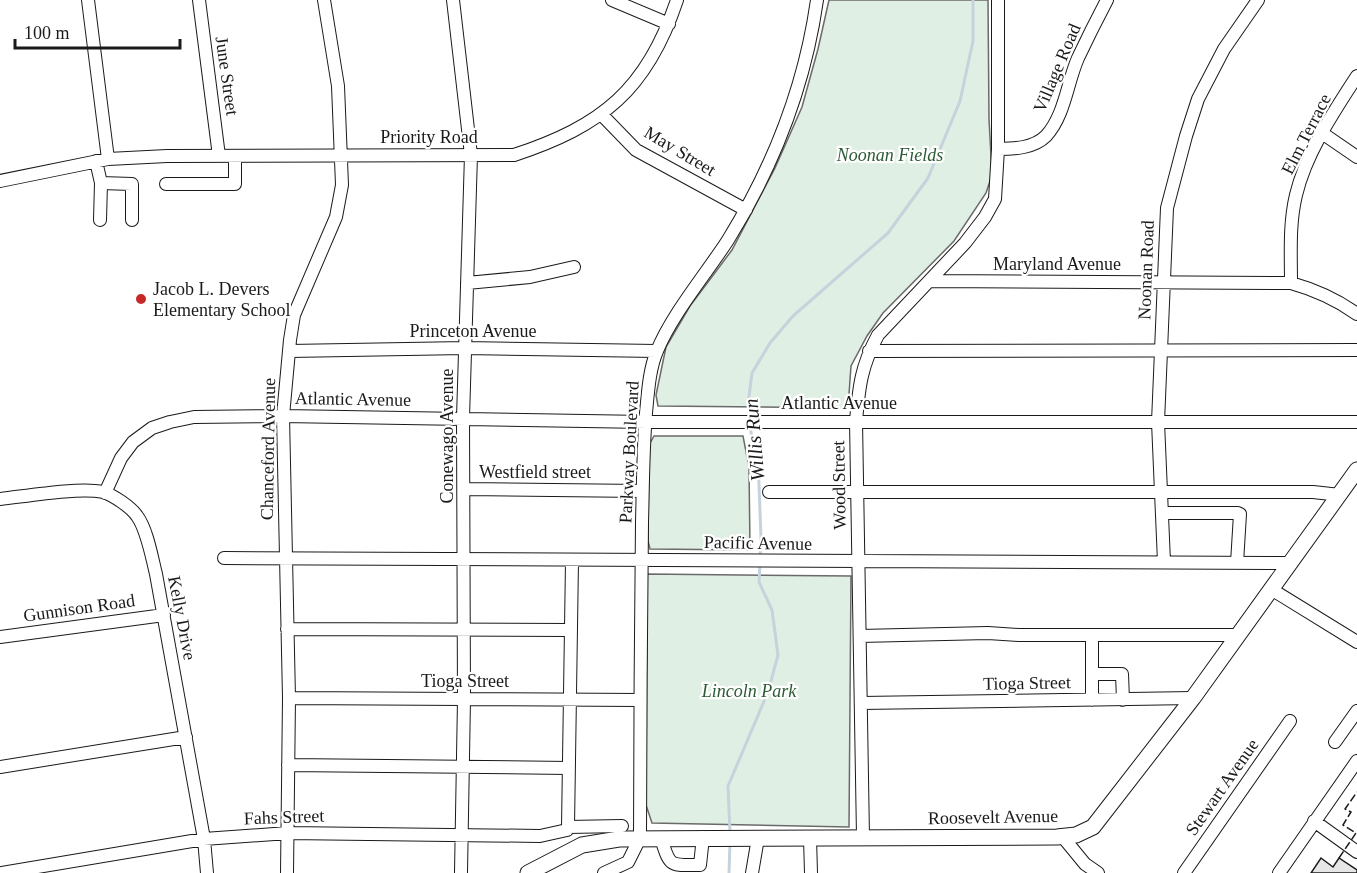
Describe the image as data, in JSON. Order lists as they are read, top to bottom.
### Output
{
  "streets": {
    "main road": ["Roosevelt Avenue"],
    "street": [
      "Village Road",
      "June Street",
      "Elm Terrace",
      "Priority Road",
      "May Street",
      "Maryland Avenue",
      "Noonan Road",
      "Princeton Avenue",
      "Atlantic Avenue",
      "Conewago Avenue",
      "Chanceford Avenue",
      "Parkway Boulevard",
      "Westfield street",
      "Wood Street",
      "Pacific Avenue",
      "Gunnison Road",
      "Kelly Drive",
      "Tioga Street",
      "Stewart Avenue",
      "Fahs Street"
    ]
  },
  "crossings": [
    ["Village Road", "Wood Street"],
    ["June Street", "Priority Road"],
    ["Elm Terrace", "Maryland Avenue"],
    ["Priority Road", "May Street"],
    ["Priority Road", "Conewago Avenue"],
    ["Priority Road", "Chanceford Avenue"],
    ["May Street", "Parkway Boulevard"],
    ["Maryland Avenue", "Noonan Road"],
    ["Maryland Avenue", "Wood Street"],
    ["Noonan Road", "Atlantic Avenue"],
    ["Noonan Road", "Pacific Avenue"],
    ["Princeton Avenue", "Conewago Avenue"],
    ["Princeton Avenue", "Chanceford Avenue"],
    ["Princeton Avenue", "Parkway Boulevard"],
    ["Atlantic Avenue", "Conewago Avenue"],
    ["Atlantic Avenue", "Chanceford Avenue"],
    ["Atlantic Avenue", "Parkway Boulevard"],
    ["Atlantic Avenue", "Wood Street"],
    ["Atlantic Avenue", "Kelly Drive"],
    ["Conewago Avenue", "Westfield street"],
    ["Conewago Avenue", "Pacific Avenue"],
    ["Conewago Avenue", "Tioga Street"],
    ["Conewago Avenue", "Fahs Street"],
    ["Chanceford Avenue", "Pacific Avenue"],
    ["Chanceford Avenue", "Tioga Street"],
    ["Chanceford Avenue", "Fahs Street"],
    ["Parkway Boulevard", "Westfield street"],
    ["Parkway Boulevard", "Pacific Avenue"],
    ["Parkway Boulevard", "Tioga Street"],
    ["Parkway Boulevard", "Roosevelt Avenue"],
    ["Wood Street", "Pacific Avenue"],
    ["Wood Street", "Tioga Street"],
    ["Wood Street", "Roosevelt Avenue"],
    ["Pacific Avenue", "Roosevelt Avenue"],
    ["Gunnison Road", "Kelly Drive"],
    ["Kelly Drive", "Fahs Street"],
    ["Tioga Street", "Roosevelt Avenue"]
  ],
  "water": ["Willis Run"],
  "parks": ["Noonan Fields", "Lincoln Park"],
  "places": ["Jacob L. Devers Elementary School"],
  "scale_bar": "100 m"
}
